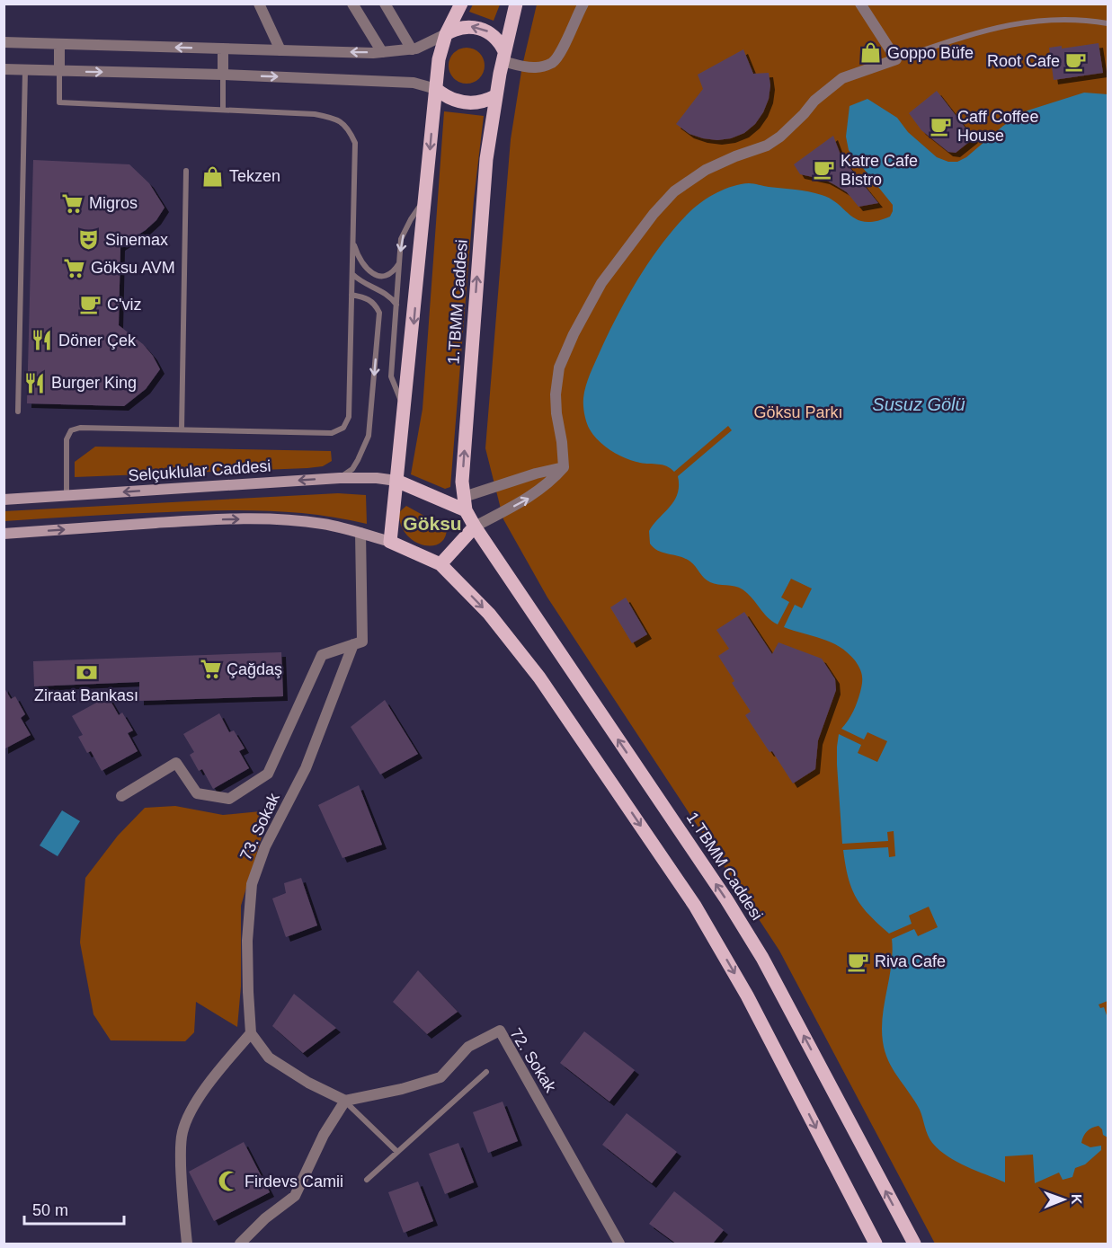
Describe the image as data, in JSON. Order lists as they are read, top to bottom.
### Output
{
  "streets": {
    "main road": ["1.TBMM Caddesi", "Selçuklular Caddesi"],
    "street": ["73. Sokak", "72. Sokak"]
  },
  "districts": ["Göksu"],
  "water": ["Susuz Gölü"],
  "parks": ["Göksu Parkı"],
  "places": {
    "shop": ["Goppo Büfe", "Tekzen"],
    "cafe": [
      "Root Cafe",
      "Caff Coffee House",
      "Katre Cafe Bistro",
      "C'viz",
      "Riva Cafe"
    ],
    "supermarket": ["Migros", "Göksu AVM", "Çağdaş"],
    "theatre": ["Sinemax"],
    "restaurant": ["Döner Çek", "Burger King"],
    "bank": ["Ziraat Bankası"],
    "mosque": ["Firdevs Camii"]
  },
  "scale_bar": "50 m",
  "north": "right"
}
